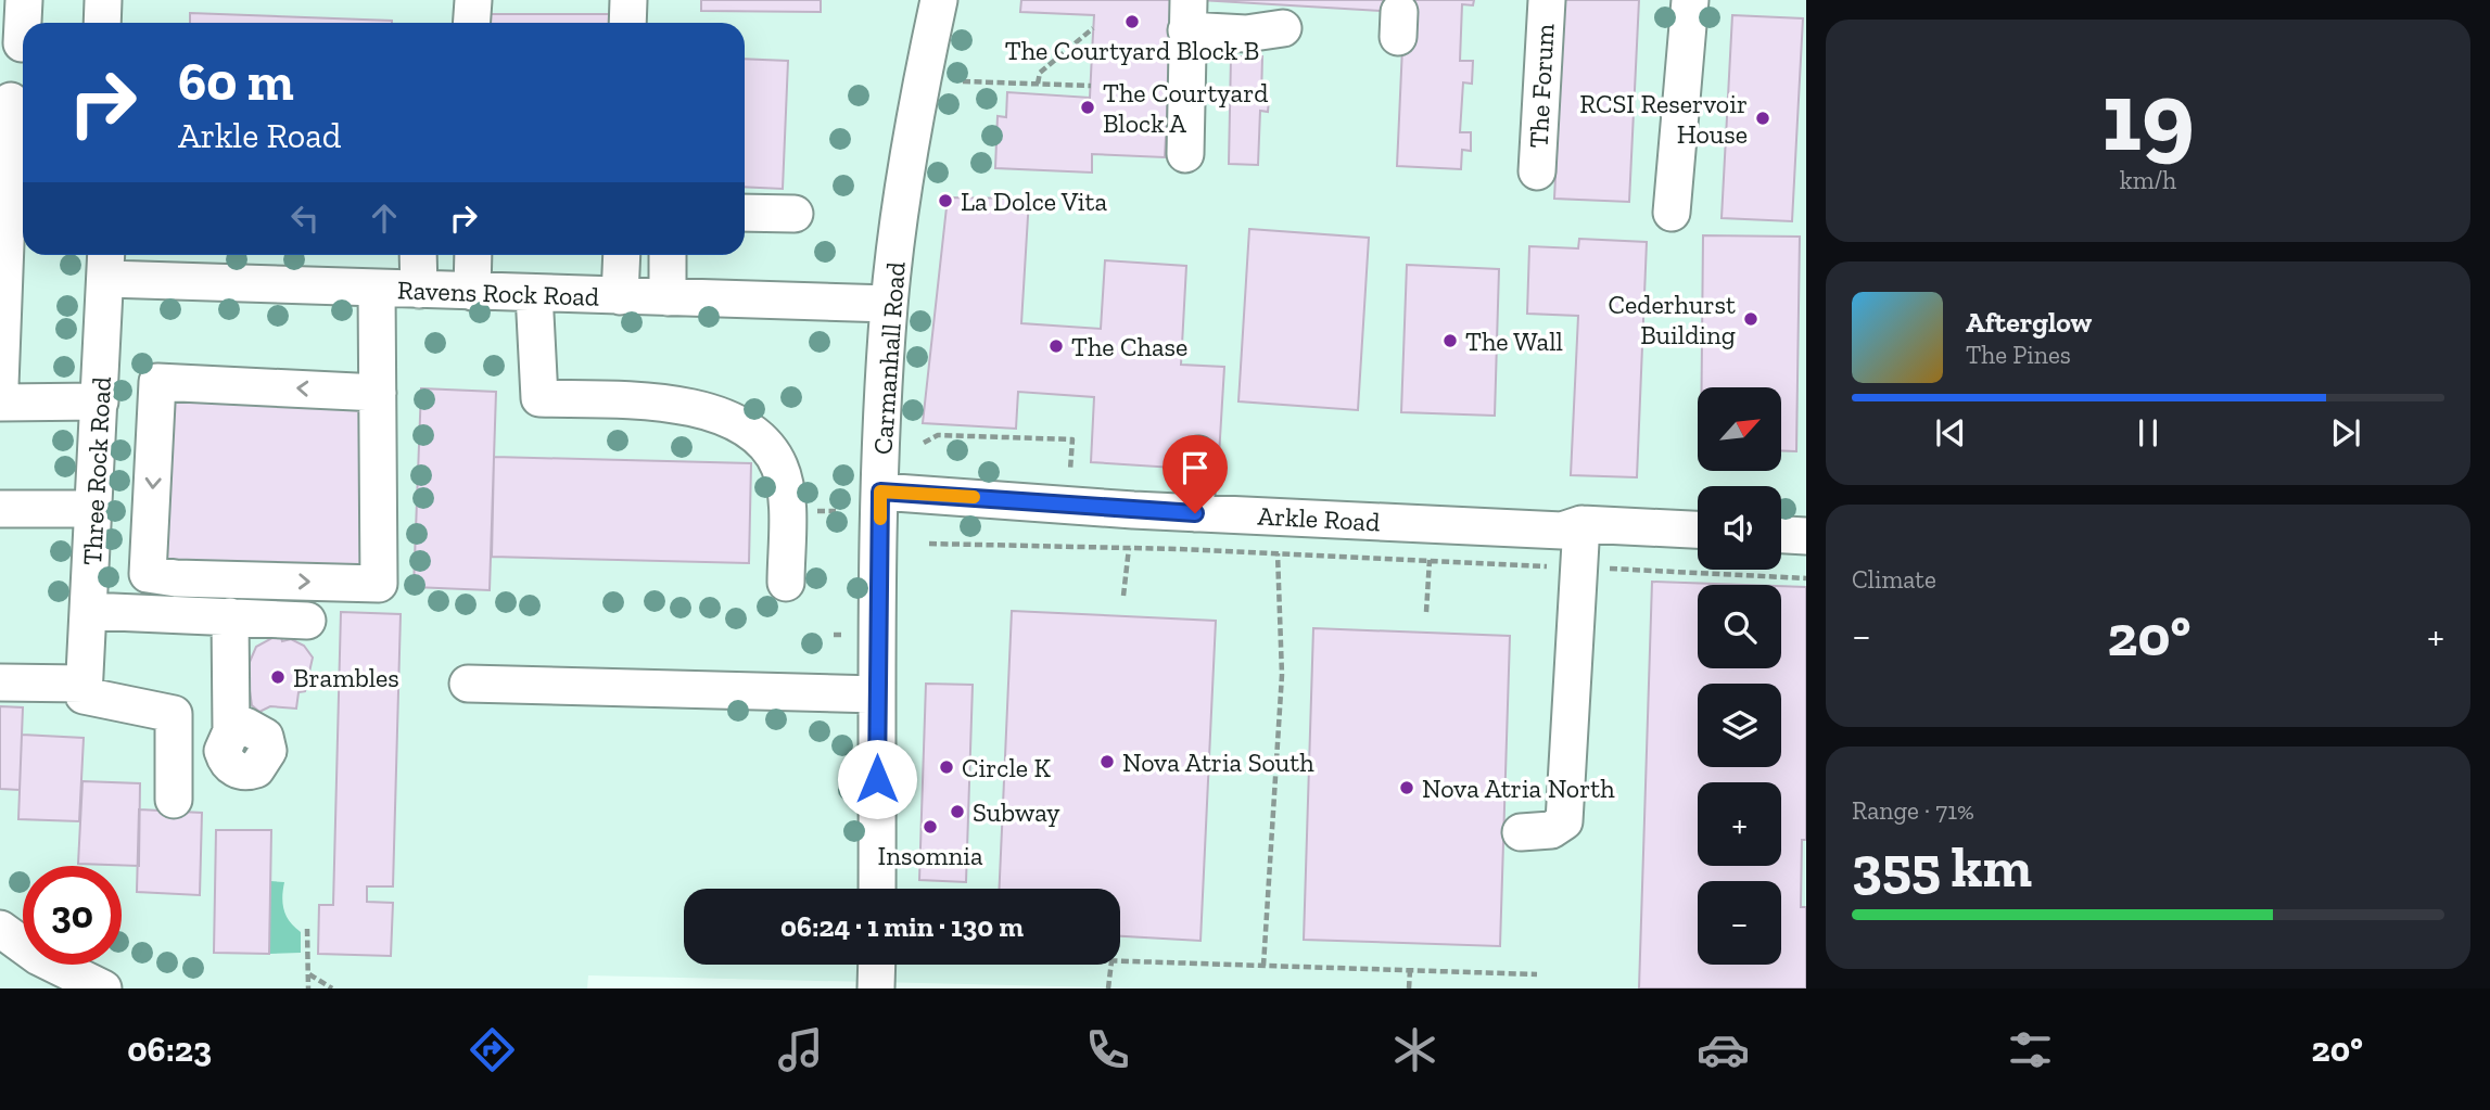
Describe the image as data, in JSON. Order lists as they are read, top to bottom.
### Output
{
  "streets": {
    "street": [
      "The Forum",
      "Ravens Rock Road",
      "Carmanhall Road",
      "Three Rock Road",
      "Arkle Road"
    ]
  },
  "crossings": [
    ["Ravens Rock Road", "Carmanhall Road"],
    ["Ravens Rock Road", "Three Rock Road"],
    ["Carmanhall Road", "Arkle Road"]
  ],
  "places": [
    "The Courtyard Block B",
    "The Courtyard Block A",
    "RCSI Reservoir House",
    "La Dolce Vita",
    "Cederhurst Building",
    "The Wall",
    "The Chase",
    "Brambles",
    "Nova Atria South",
    "Circle K",
    "Nova Atria North",
    "Subway",
    "Insomnia"
  ],
  "north": "top right",
  "page": {
    "tile": [
      ["19", "km/h"],
      "Climate",
      ["Range · 71%", "355 km"]
    ],
    "turn": ["60 m", "Arkle Road"],
    "song": ["Afterglow", "The Pines"],
    "map_buttons": ["+", "−"],
    "heat": ["−", "20°", "+"],
    "limit": "30",
    "trip": "06:24 · 1 min · 130 m",
    "tabs": ["06:23", "20°"]
  }
}
